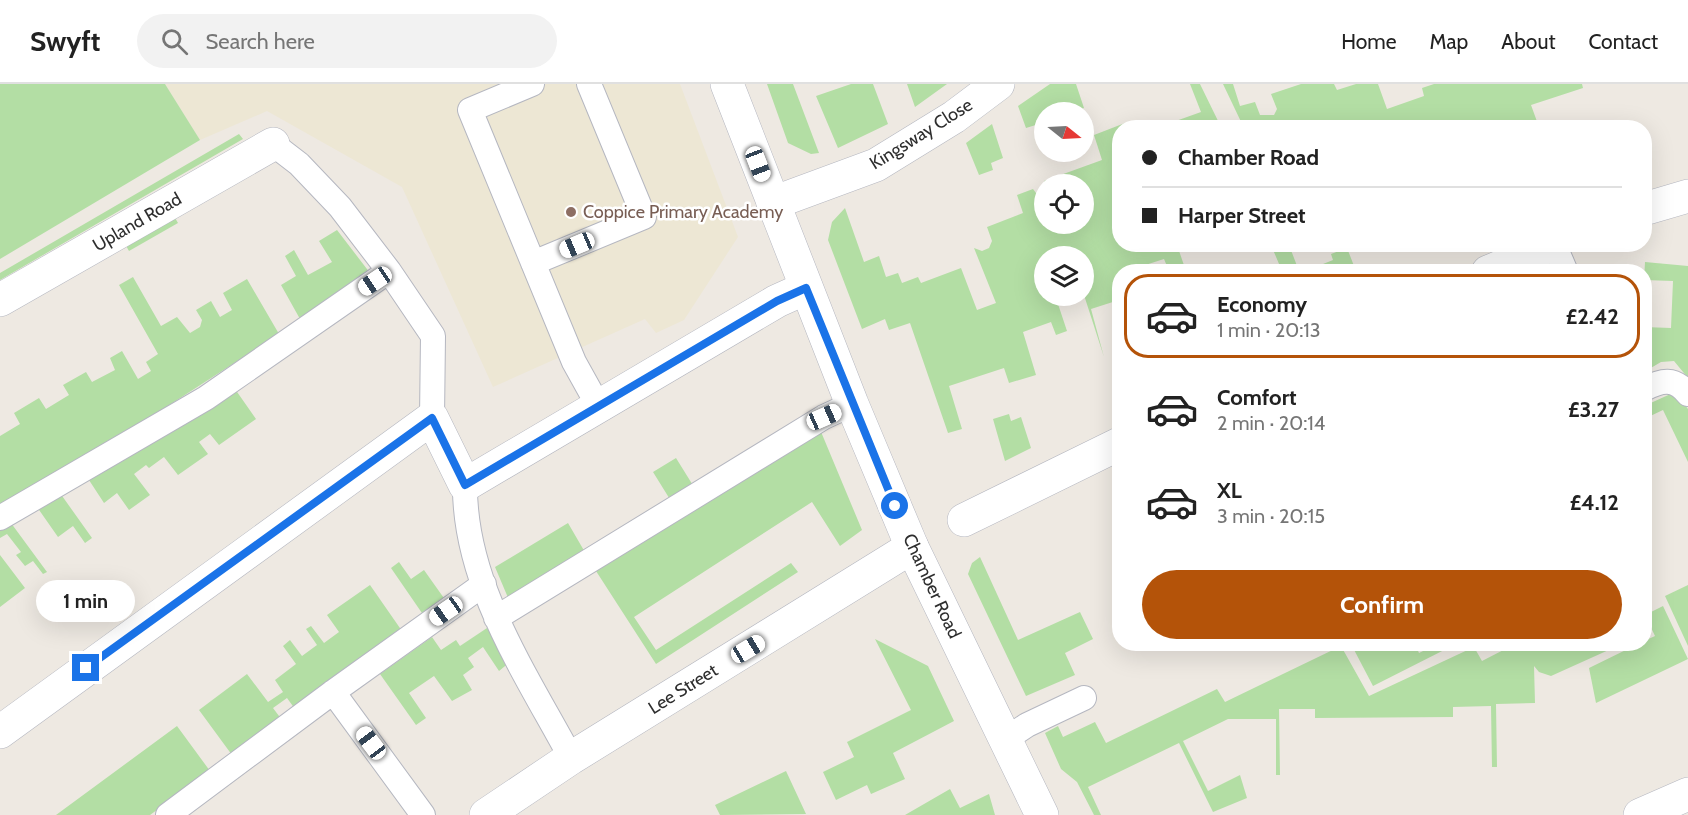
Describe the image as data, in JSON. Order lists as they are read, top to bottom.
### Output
{
  "streets": {
    "street": [
      "Kingsway Close",
      "Upland Road",
      "Chamber Road",
      "Lee Street"
    ]
  },
  "crossings": [
    ["Kingsway Close", "Chamber Road"],
    ["Chamber Road", "Lee Street"]
  ],
  "places": ["Coppice Primary Academy"],
  "north": "right",
  "page": {
    "header": "Swyft",
    "search": "Search here",
    "nav": [
      "Home",
      "Map",
      "About",
      "Contact"
    ],
    "banner": ["Chamber Road", "Harper Street"],
    "list": [
      {
        "name": "Economy",
        "note": "1 min · 20:13",
        "value": "£2.42"
      },
      {
        "name": "Comfort",
        "note": "2 min · 20:14",
        "value": "£3.27"
      },
      {
        "name": "XL",
        "note": "3 min · 20:15",
        "value": "£4.12"
      }
    ],
    "buttons": "Confirm",
    "bubble": "1 min"
  }
}
